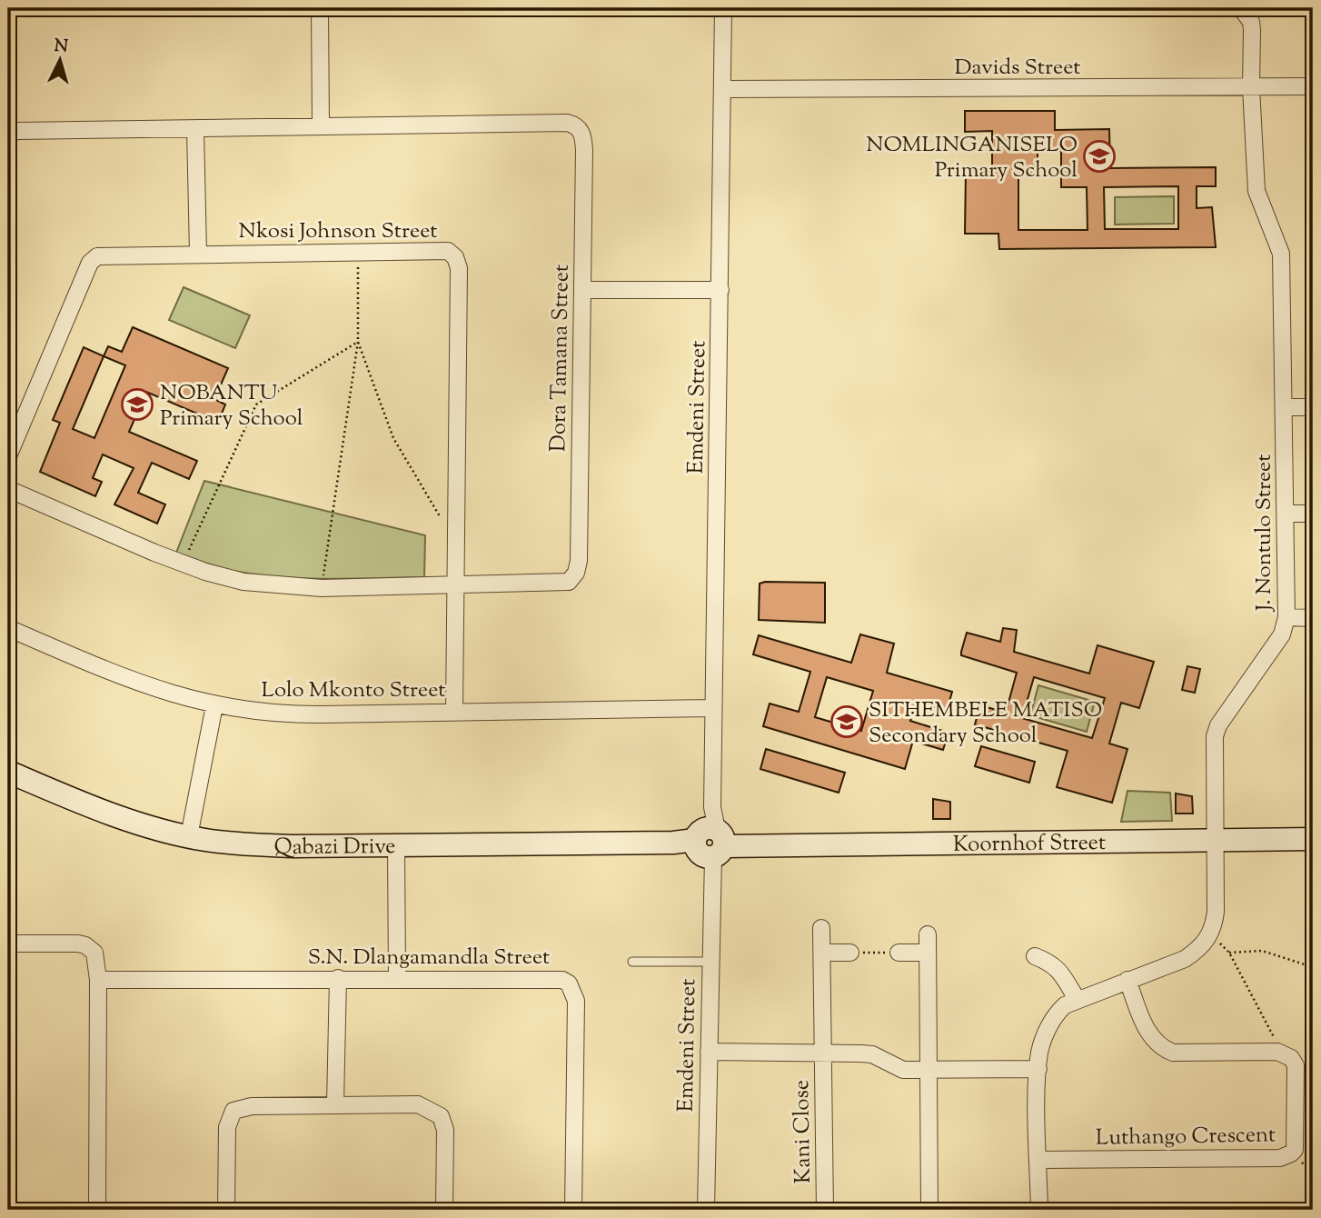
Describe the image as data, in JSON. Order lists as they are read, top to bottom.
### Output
{
  "streets": {
    "street": [
      "Davids Street",
      "Nkosi Johnson Street",
      "Dora Tamana Street",
      "Emdeni Street",
      "J. Nontulo Street",
      "Lolo Mkonto Street",
      "Koornhof Street",
      "Qabazi Drive",
      "S.N. Dlangamandla Street",
      "Kani Close",
      "Luthango Crescent"
    ]
  },
  "crossings": [
    ["Davids Street", "Emdeni Street"],
    ["Davids Street", "J. Nontulo Street"],
    ["Nkosi Johnson Street", "Dora Tamana Street"],
    ["Nkosi Johnson Street", "Lolo Mkonto Street"],
    ["Emdeni Street", "Lolo Mkonto Street"],
    ["Emdeni Street", "Koornhof Street"],
    ["Emdeni Street", "Qabazi Drive"],
    ["J. Nontulo Street", "Koornhof Street"],
    ["Koornhof Street", "Qabazi Drive"]
  ],
  "places": {
    "school or university": ["NOMLINGANISELO Primary School", "NOBANTU Primary School", "SITHEMBELE MATISO Secondary School"]
  },
  "north": "top"
}
